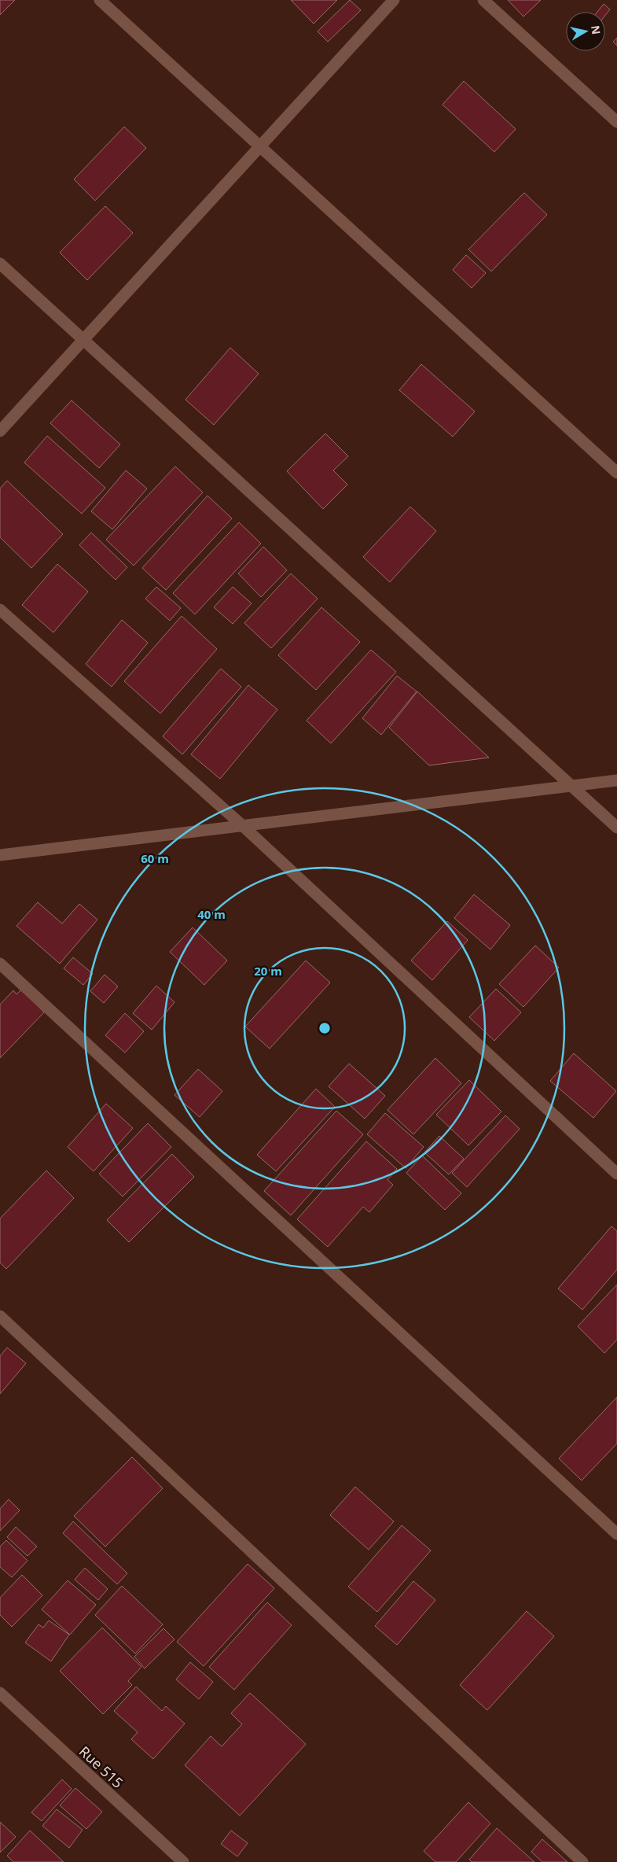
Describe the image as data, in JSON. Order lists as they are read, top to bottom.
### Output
{
  "streets": {
    "street": ["Rue 515"]
  },
  "north": "right",
  "rings": ["60 m", "40 m", "20 m"]
}
